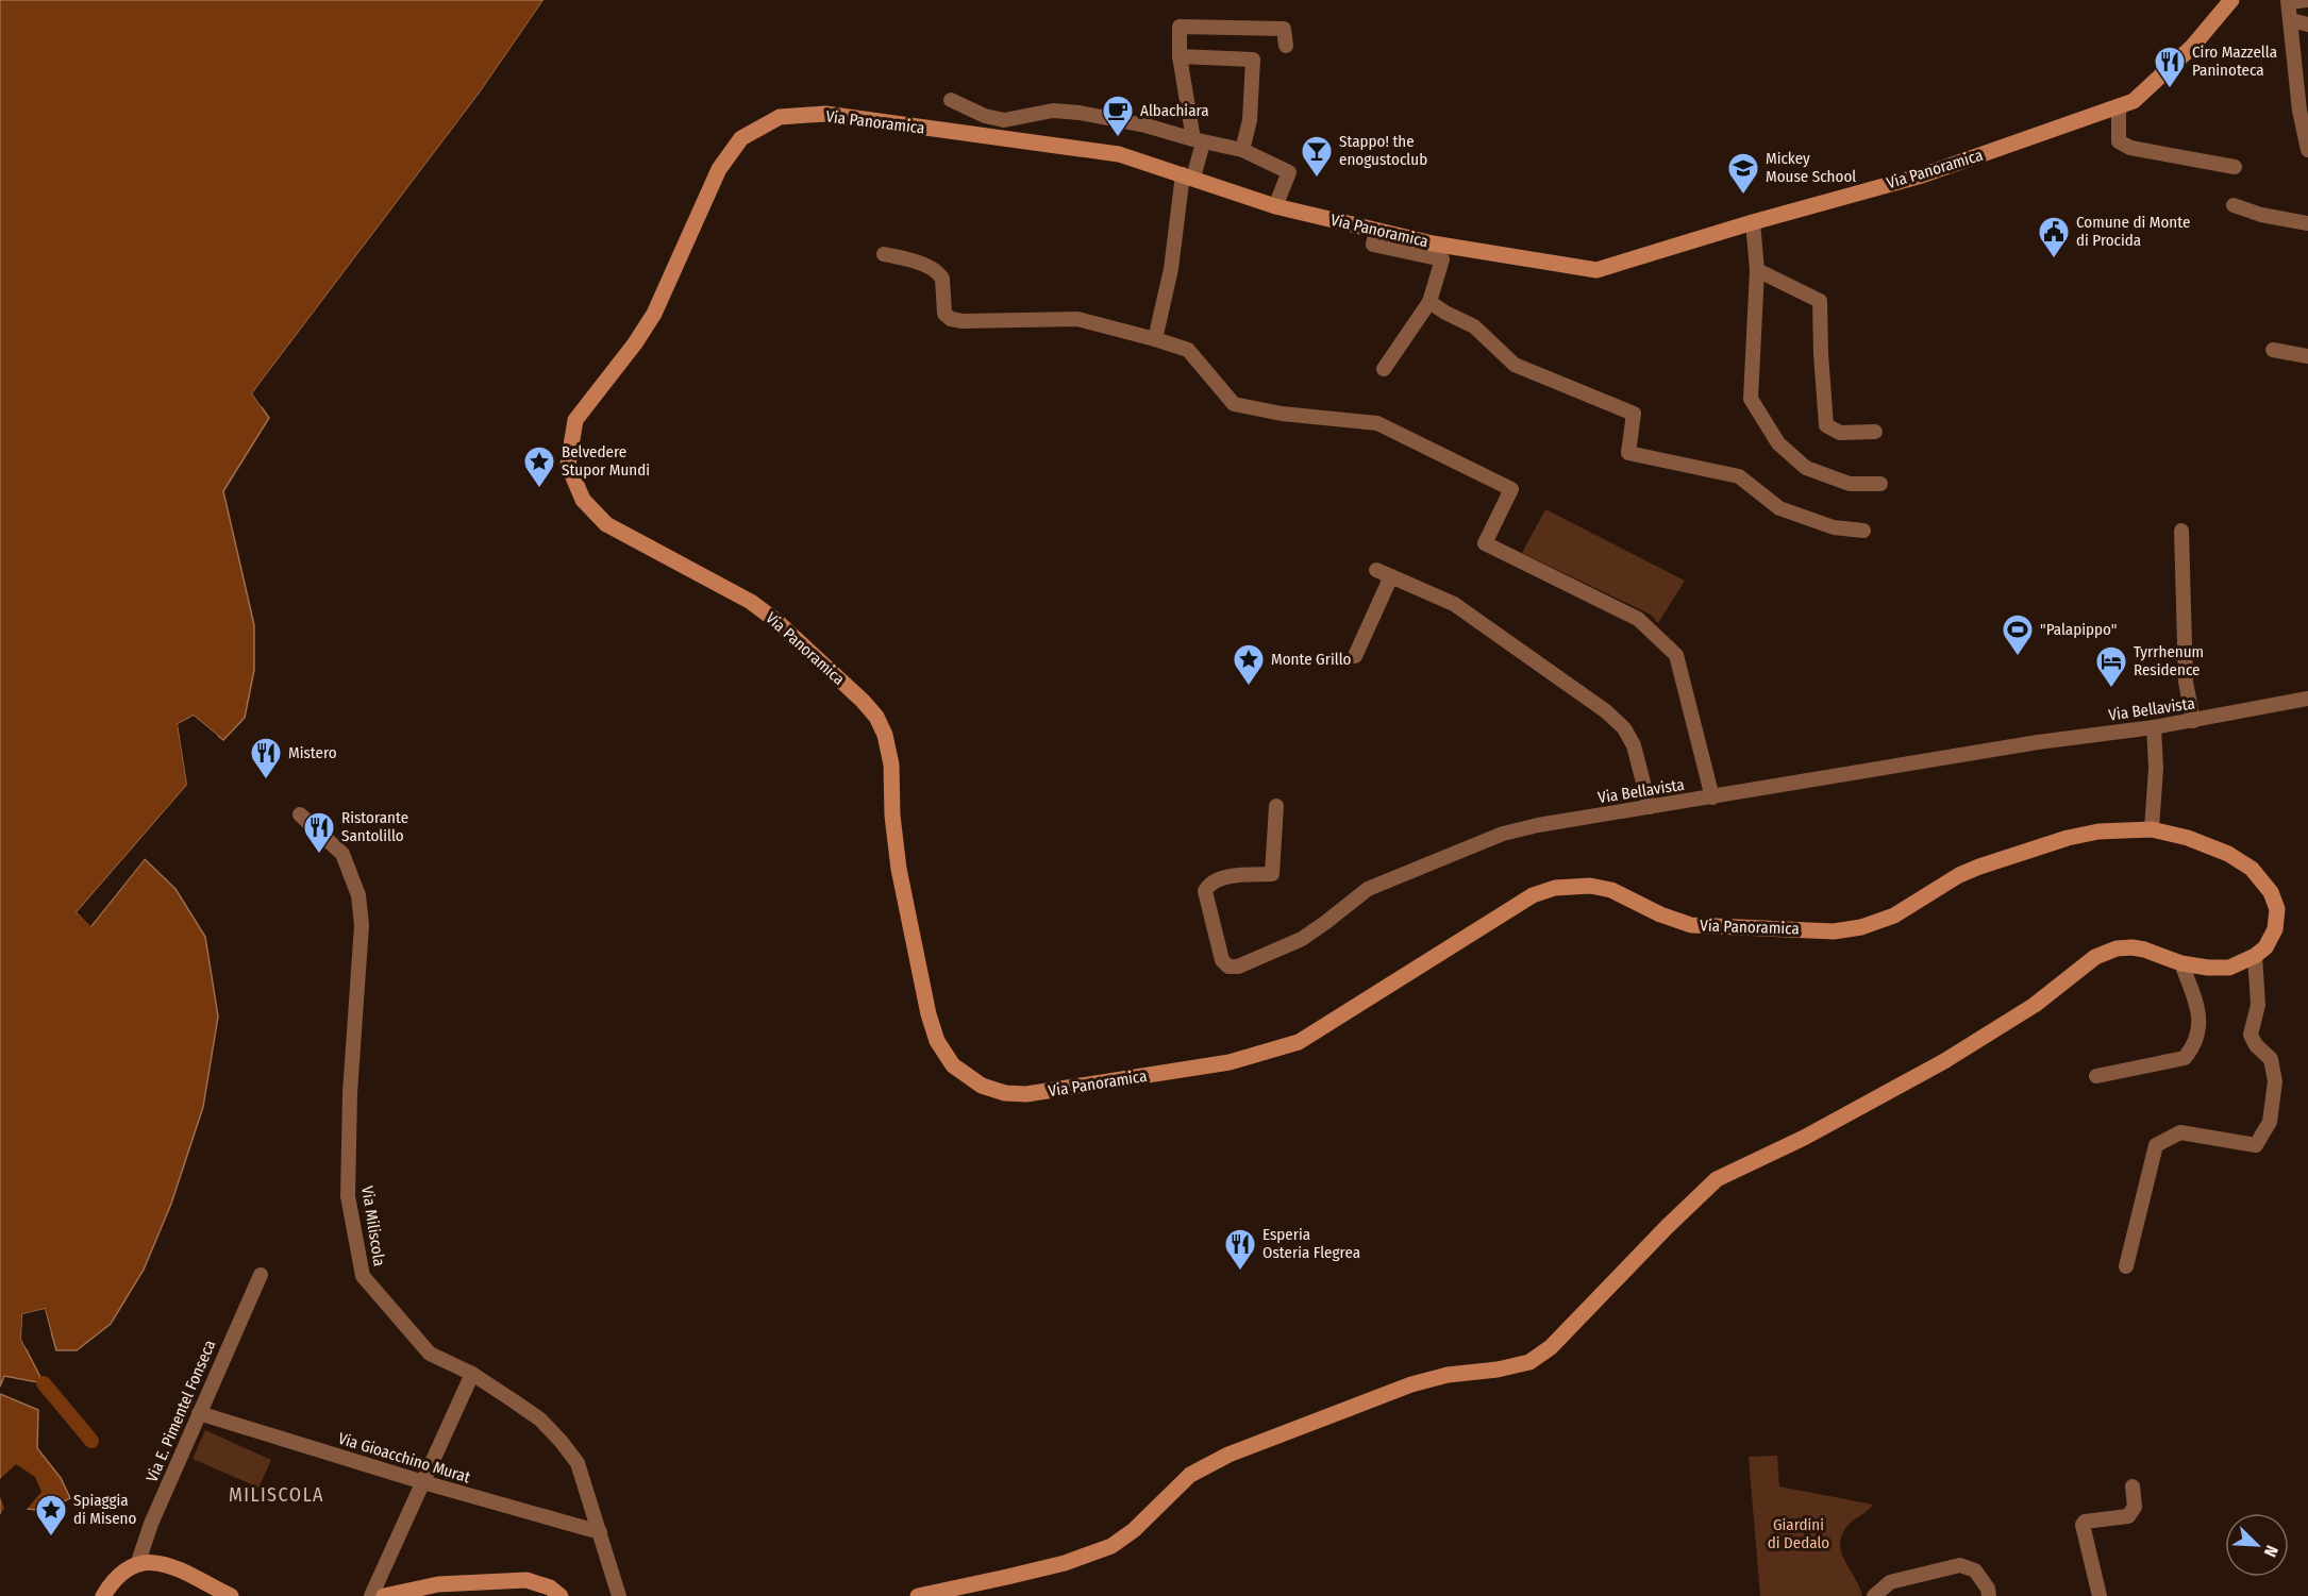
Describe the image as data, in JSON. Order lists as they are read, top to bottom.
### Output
{
  "streets": {
    "street": [
      "Via Panoramica",
      "Via Bellavista",
      "Via Miliscola",
      "Via E. Pimentel Fonseca",
      "Via Gioacchino Murat"
    ]
  },
  "crossings": [
    ["Via Miliscola", "Via Gioacchino Murat"],
    ["Via E. Pimentel Fonseca", "Via Gioacchino Murat"]
  ],
  "districts": ["MILISCOLA"],
  "parks": ["Giardini di Dedalo"],
  "places": {
    "restaurant": [
      "Ciro Mazzella Paninoteca",
      "Mistero",
      "Ristorante Santolillo",
      "Esperia Osteria Flegrea"
    ],
    "cafe": ["Albachiara"],
    "bar": ["Stappo! the enogustoclub"],
    "school or university": ["Mickey Mouse School"],
    "public building": ["Comune di Monte di Procida"],
    "place": ["Belvedere Stupor Mundi", "Monte Grillo", "Spiaggia di Miseno"],
    "sports": ["\"Palapippo\""],
    "hotel": ["Tyrrhenum Residence"]
  },
  "north": "bottom right"
}
